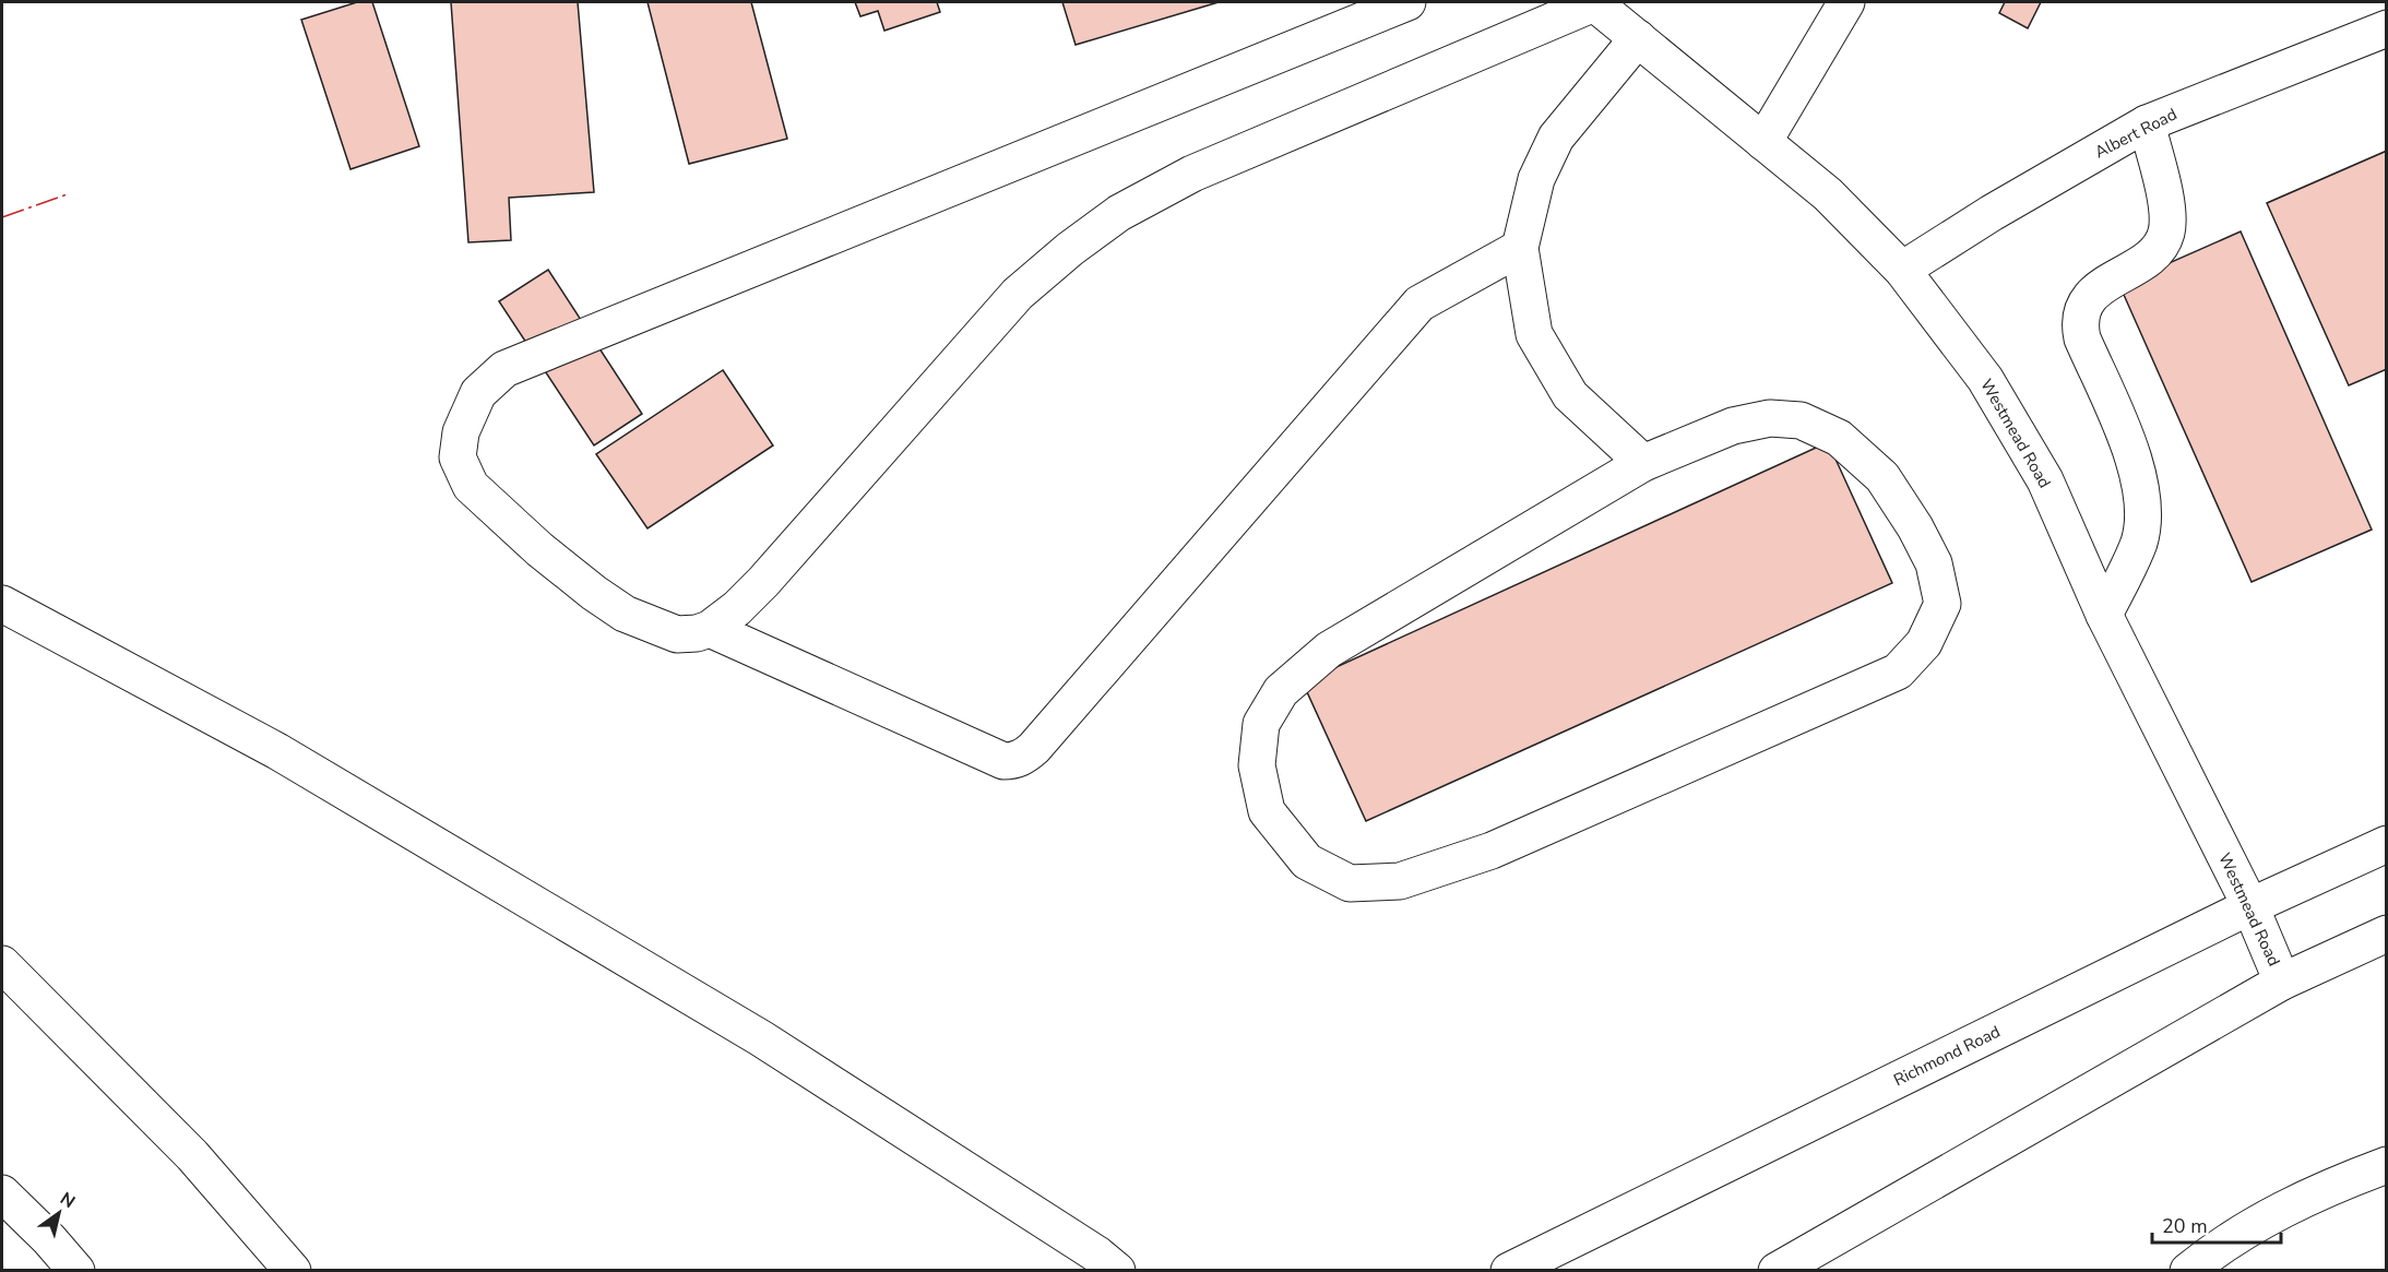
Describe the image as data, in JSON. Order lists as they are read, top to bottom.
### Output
{
  "streets": {
    "main road": ["Albert Road", "Westmead Road", "Richmond Road"]
  },
  "crossings": [
    ["Albert Road", "Westmead Road"],
    ["Westmead Road", "Richmond Road"]
  ],
  "scale_bar": "20 m",
  "north": "top right"
}
